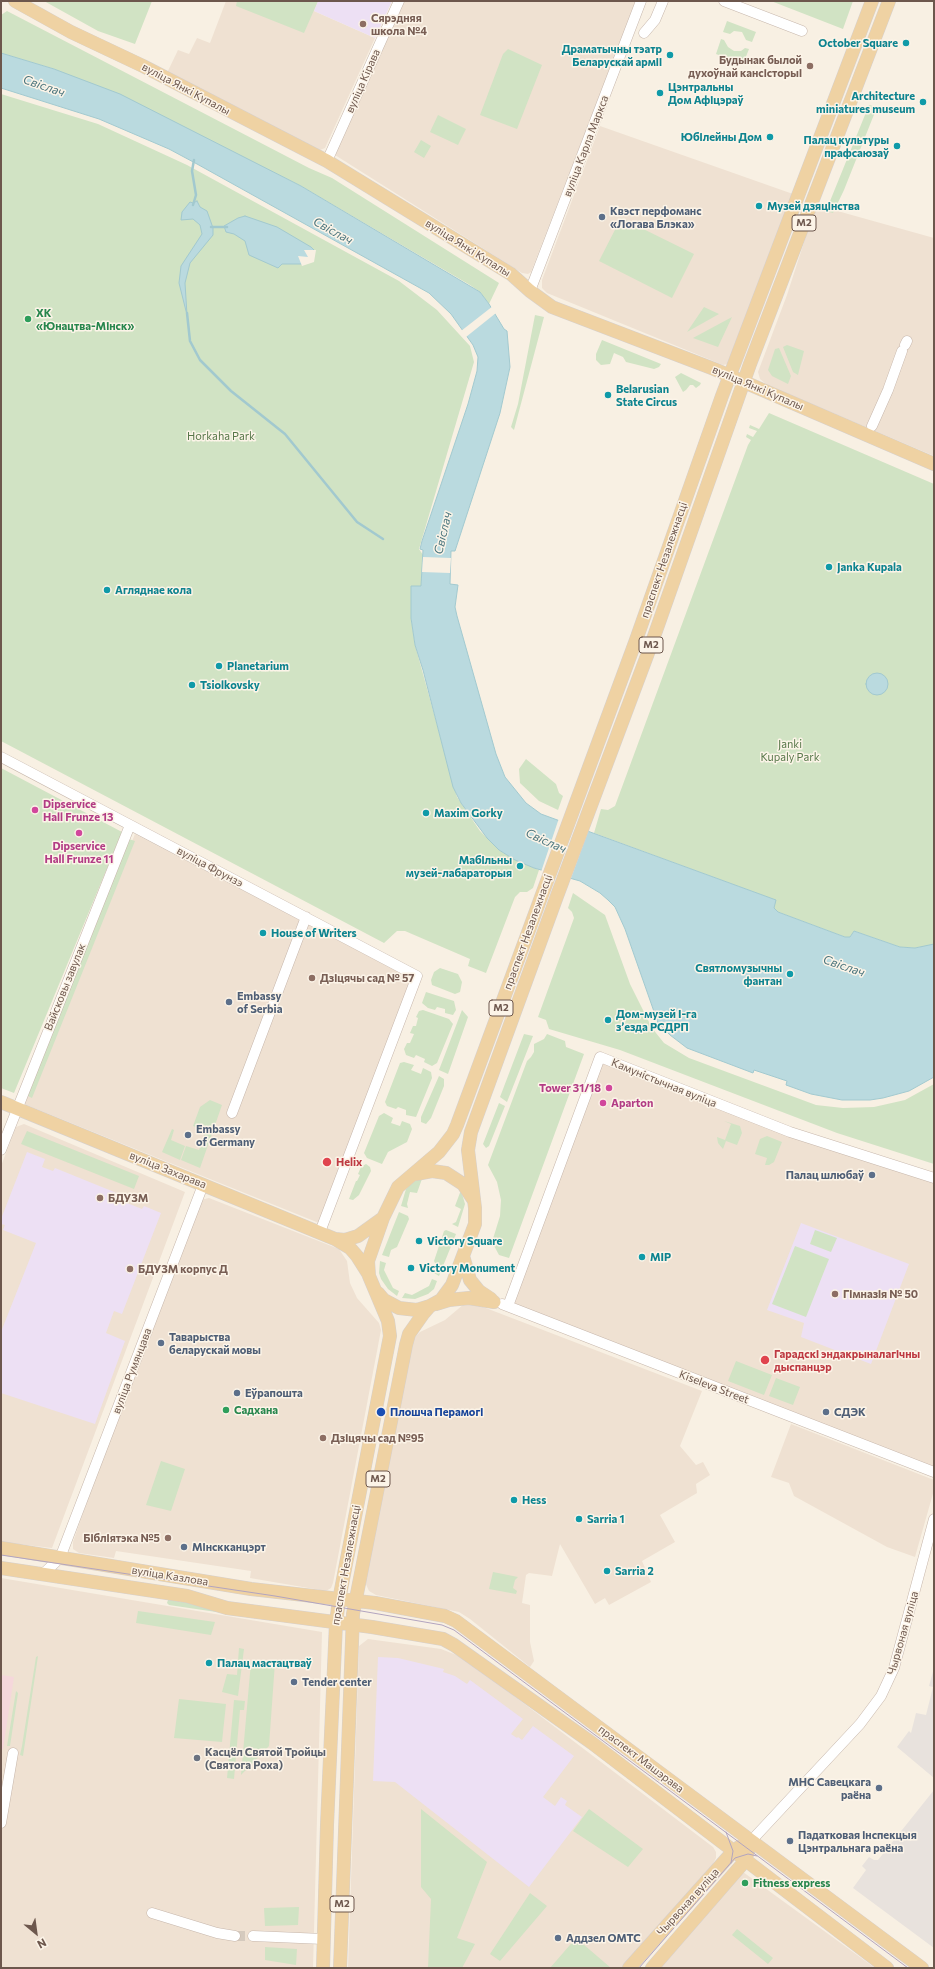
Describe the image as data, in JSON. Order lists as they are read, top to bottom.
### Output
{
  "streets": {
    "main road": [
      "вуліца Янкі Купалы",
      "М2",
      "праспект Незалежнасці",
      "вуліца Захарава",
      "вуліца Казлова",
      "Чырвоная вуліца",
      "праспект Машэрава"
    ],
    "street": [
      "вуліца Кірава",
      "вуліца Карла Маркса",
      "вуліца Фрунзэ",
      "Вайсковы завулак",
      "Камуністычная вуліца",
      "вуліца Румянцава",
      "Kiseleva Street"
    ]
  },
  "crossings": [
    ["вуліца Кірава", "вуліца Янкі Купалы"],
    ["вуліца Янкі Купалы", "вуліца Карла Маркса"],
    ["вуліца Янкі Купалы", "праспект Незалежнасці"],
    ["М2", "праспект Незалежнасці"],
    ["М2", "вуліца Захарава"],
    ["праспект Незалежнасці", "вуліца Захарава"],
    ["праспект Незалежнасці", "вуліца Казлова"],
    ["праспект Незалежнасці", "праспект Машэрава"],
    ["вуліца Фрунзэ", "Вайсковы завулак"],
    ["вуліца Фрунзэ", "вуліца Захарава"],
    ["Вайсковы завулак", "вуліца Захарава"],
    ["Камуністычная вуліца", "Kiseleva Street"],
    ["вуліца Захарава", "вуліца Румянцава"],
    ["вуліца Румянцава", "вуліца Казлова"],
    ["вуліца Казлова", "праспект Машэрава"],
    ["Чырвоная вуліца", "праспект Машэрава"]
  ],
  "water": ["Свіслач"],
  "parks": ["Horkaha Park", "Janki Kupaly Park"],
  "places": [
    "Сярэдняя школа №4",
    "October Square",
    "Драматычны тэатр Беларускай арміі",
    "Будынак былой духоўнай кансісторыі",
    "Цэнтральны Дом Афіцэраў",
    "Architecture miniatures museum",
    "Юбілейны Дом",
    "Палац культуры прафсаюзаў",
    "Музей дзяцінства",
    "Квэст перфоманс «Логава Блэка»",
    "ХК «Юнацтва-Мінск»",
    "Belarusian State Circus",
    "Janka Kupala",
    "Агляднае кола",
    "Planetarium",
    "Tsiolkovsky",
    "Dipservice Hall Frunze 13",
    "Maxim Gorky",
    "Dipservice Hall Frunze 11",
    "Мабільны музей-лабараторыя",
    "House of Writers",
    "Святломузычны фантан",
    "Дзіцячы сад № 57",
    "Embassy of Serbia",
    "Дом-музей I-га зʼезда РСДРП",
    "Tower 31/18",
    "Aparton",
    "Embassy of Germany",
    "Helix",
    "Палац шлюбаў",
    "БДУЗМ",
    "Victory Square",
    "МІР",
    "Victory Monument",
    "БДУЗМ корпус Д",
    "Гімназія № 50",
    "Таварыства беларускай мовы",
    "Гарадскі эндакрыналагічны дыспанцэр",
    "Еўрапошта",
    "Садхана",
    "Плошча Перамогі",
    "СДЭК",
    "Дзіцячы сад №95",
    "Hess",
    "Sarria 1",
    "Бібліятэка №5",
    "Мінскканцэрт",
    "Sarria 2",
    "Палац мастацтваў",
    "Tender center",
    "Касцёл Святой Тройцы (Святога Роха)",
    "МНС Савецкага раёна",
    "Падатковая інспекцыя Цэнтральнага раёна",
    "Fitness express",
    "Аддзел ОМТС"
  ],
  "north": "bottom right"
}
